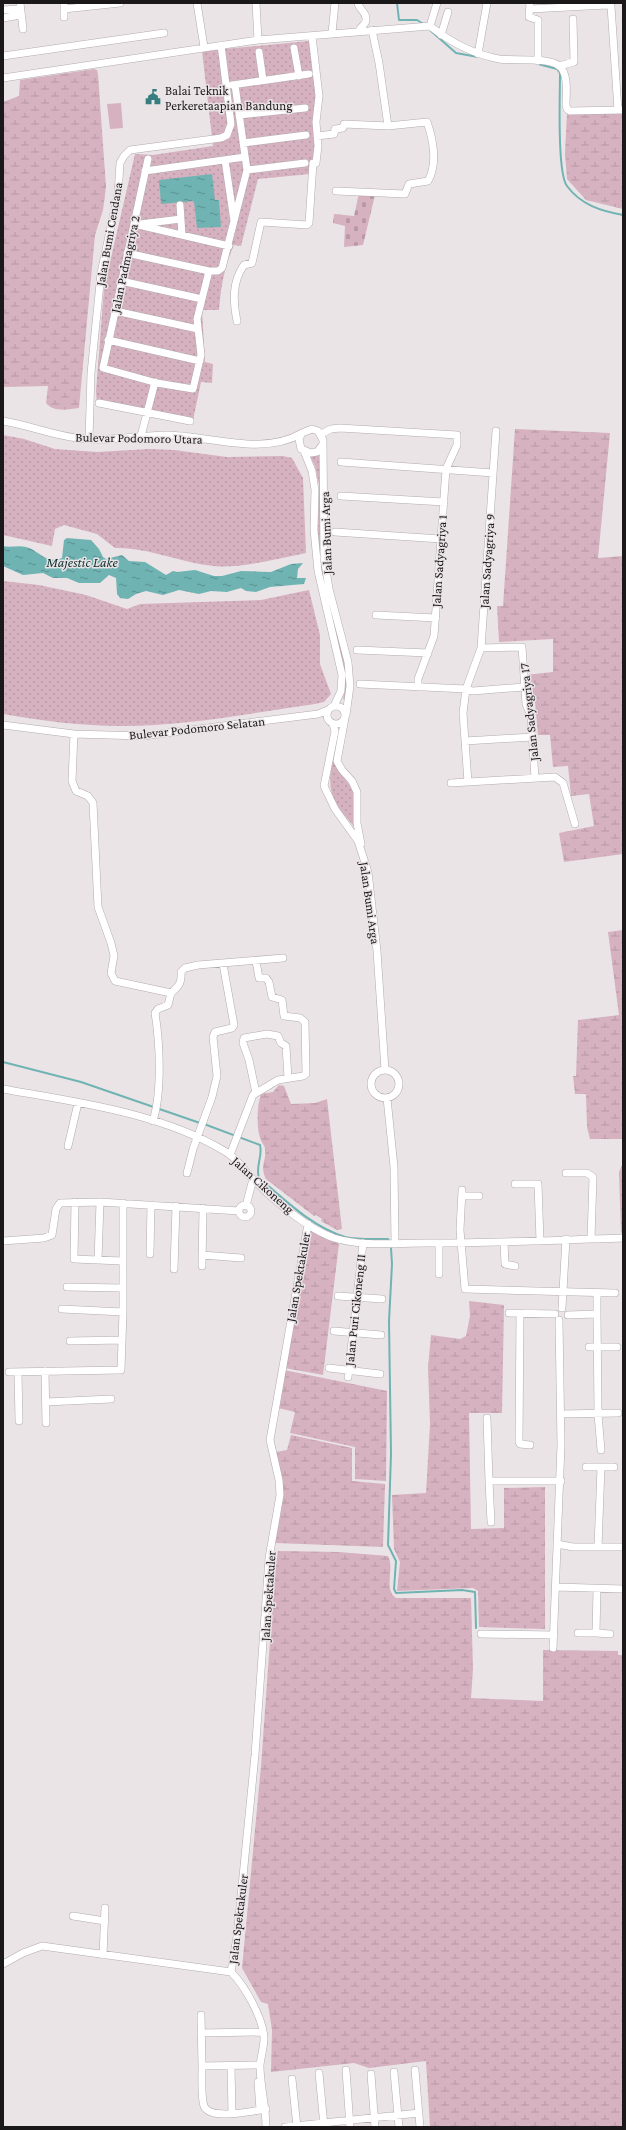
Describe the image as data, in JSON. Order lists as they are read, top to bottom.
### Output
{
  "streets": {
    "street": [
      "Jalan Bumi Cendana",
      "Jalan Padmagriya 2",
      "Bulevar Podomoro Utara",
      "Jalan Bumi Arga",
      "Jalan Sadyagriya 1",
      "Jalan Sadyagriya 9",
      "Jalan Sadyagriya 17",
      "Bulevar Podomoro Selatan",
      "Jalan Cikoneng",
      "Jalan Spektakuler",
      "Jalan Puri Cikoneng II"
    ]
  },
  "crossings": [
    ["Jalan Bumi Cendana", "Bulevar Podomoro Utara"],
    ["Bulevar Podomoro Utara", "Jalan Bumi Arga"],
    ["Bulevar Podomoro Utara", "Jalan Sadyagriya 1"],
    ["Jalan Bumi Arga", "Jalan Sadyagriya 1"],
    ["Jalan Bumi Arga", "Bulevar Podomoro Selatan"],
    ["Jalan Sadyagriya 9", "Jalan Sadyagriya 17"],
    ["Jalan Cikoneng", "Jalan Spektakuler"],
    ["Jalan Cikoneng", "Jalan Puri Cikoneng II"]
  ],
  "water": ["Majestic Lake"],
  "places": {
    "public building": ["Balai Teknik Perkeretaapian Bandung"]
  }
}
